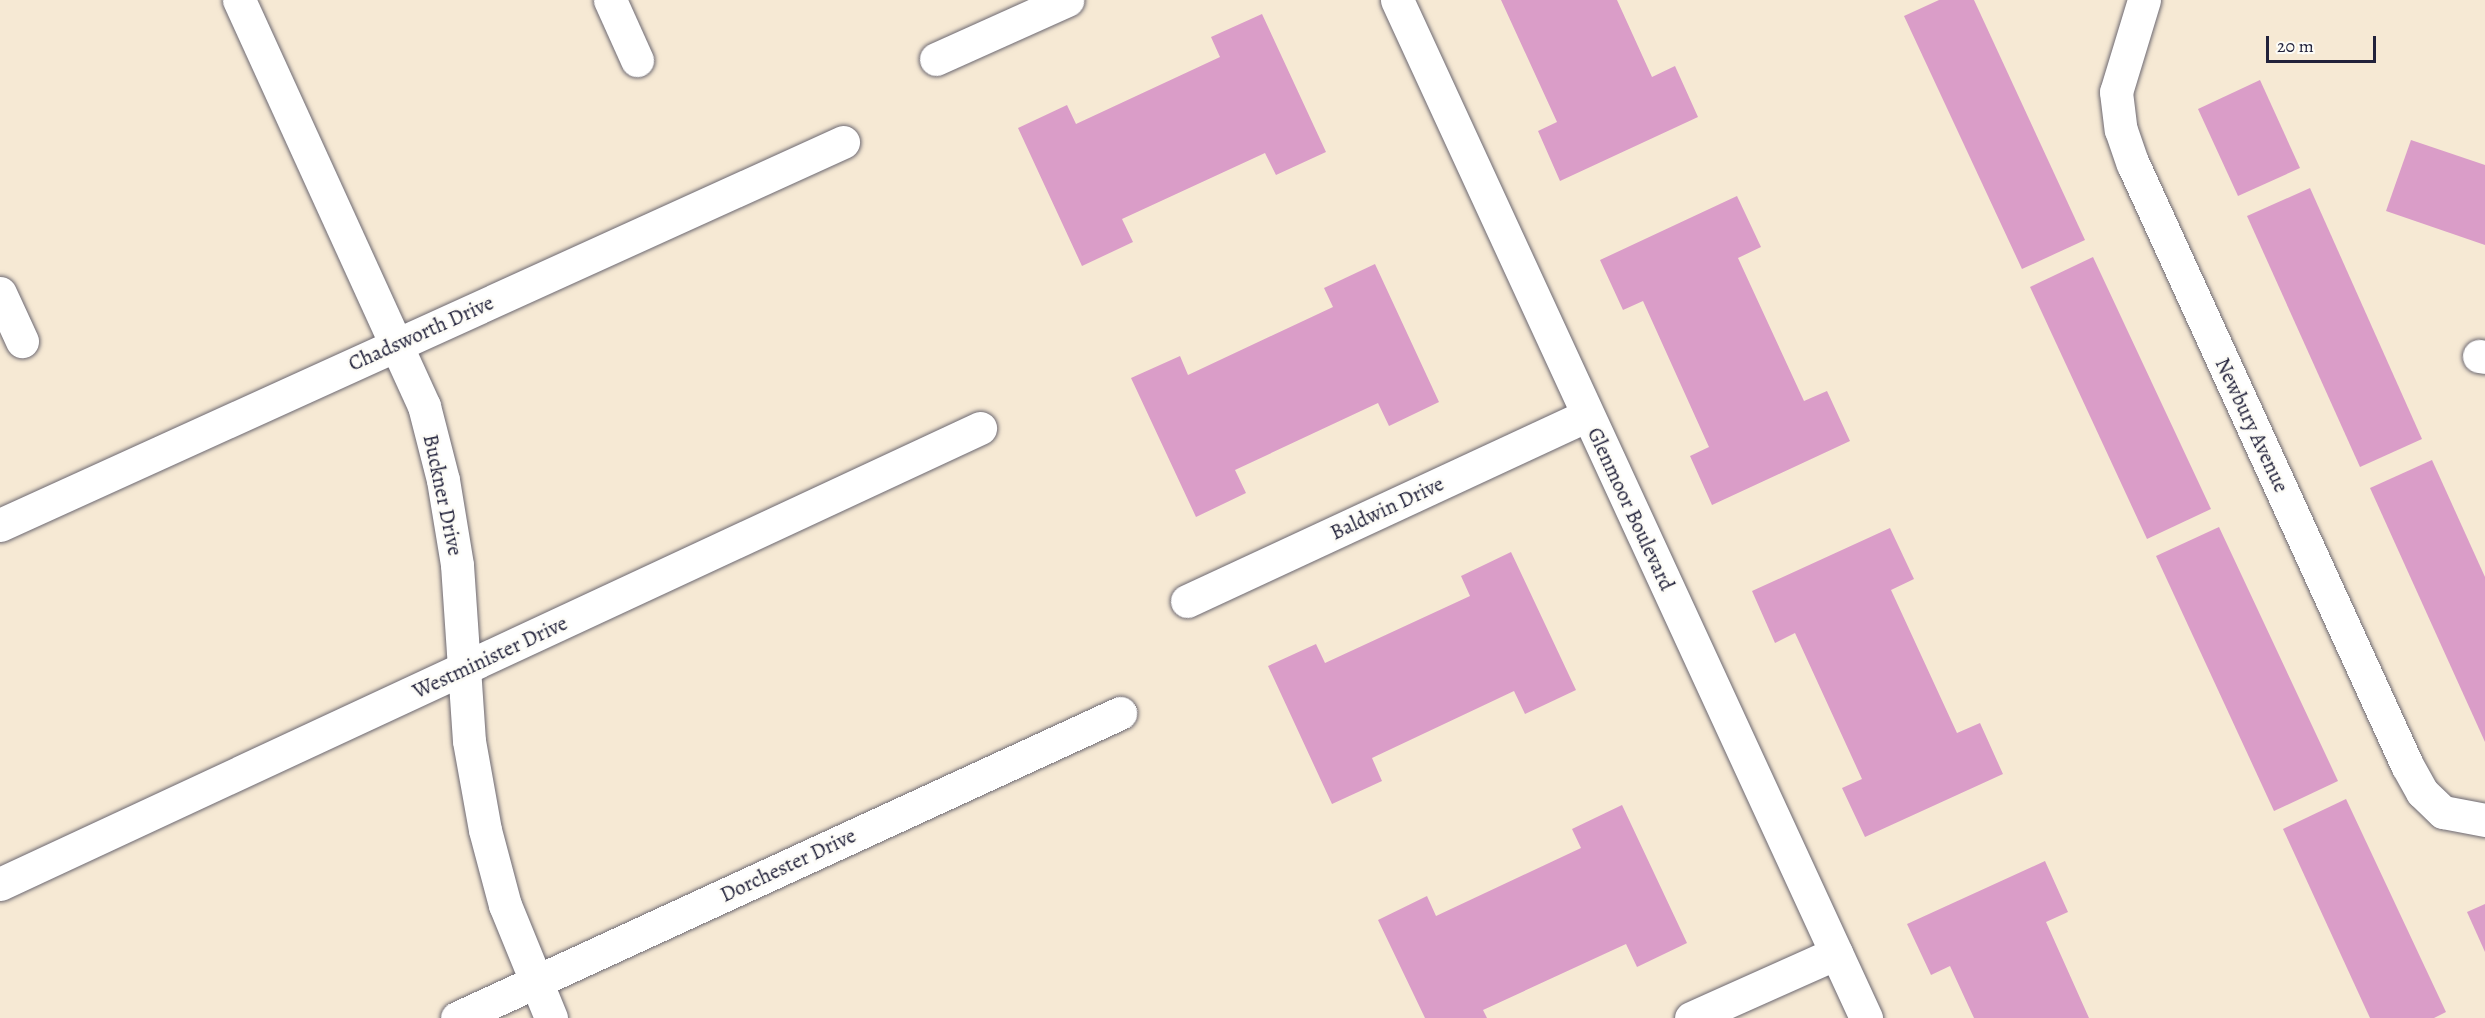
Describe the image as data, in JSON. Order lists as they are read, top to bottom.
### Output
{
  "streets": {
    "street": [
      "Chadsworth Drive",
      "Newbury Avenue",
      "Buckner Drive",
      "Baldwin Drive",
      "Glenmoor Boulevard",
      "Westminister Drive",
      "Dorchester Drive"
    ]
  },
  "crossings": [
    ["Chadsworth Drive", "Buckner Drive"],
    ["Buckner Drive", "Westminister Drive"],
    ["Buckner Drive", "Dorchester Drive"],
    ["Baldwin Drive", "Glenmoor Boulevard"]
  ],
  "scale_bar": "20 m"
}
